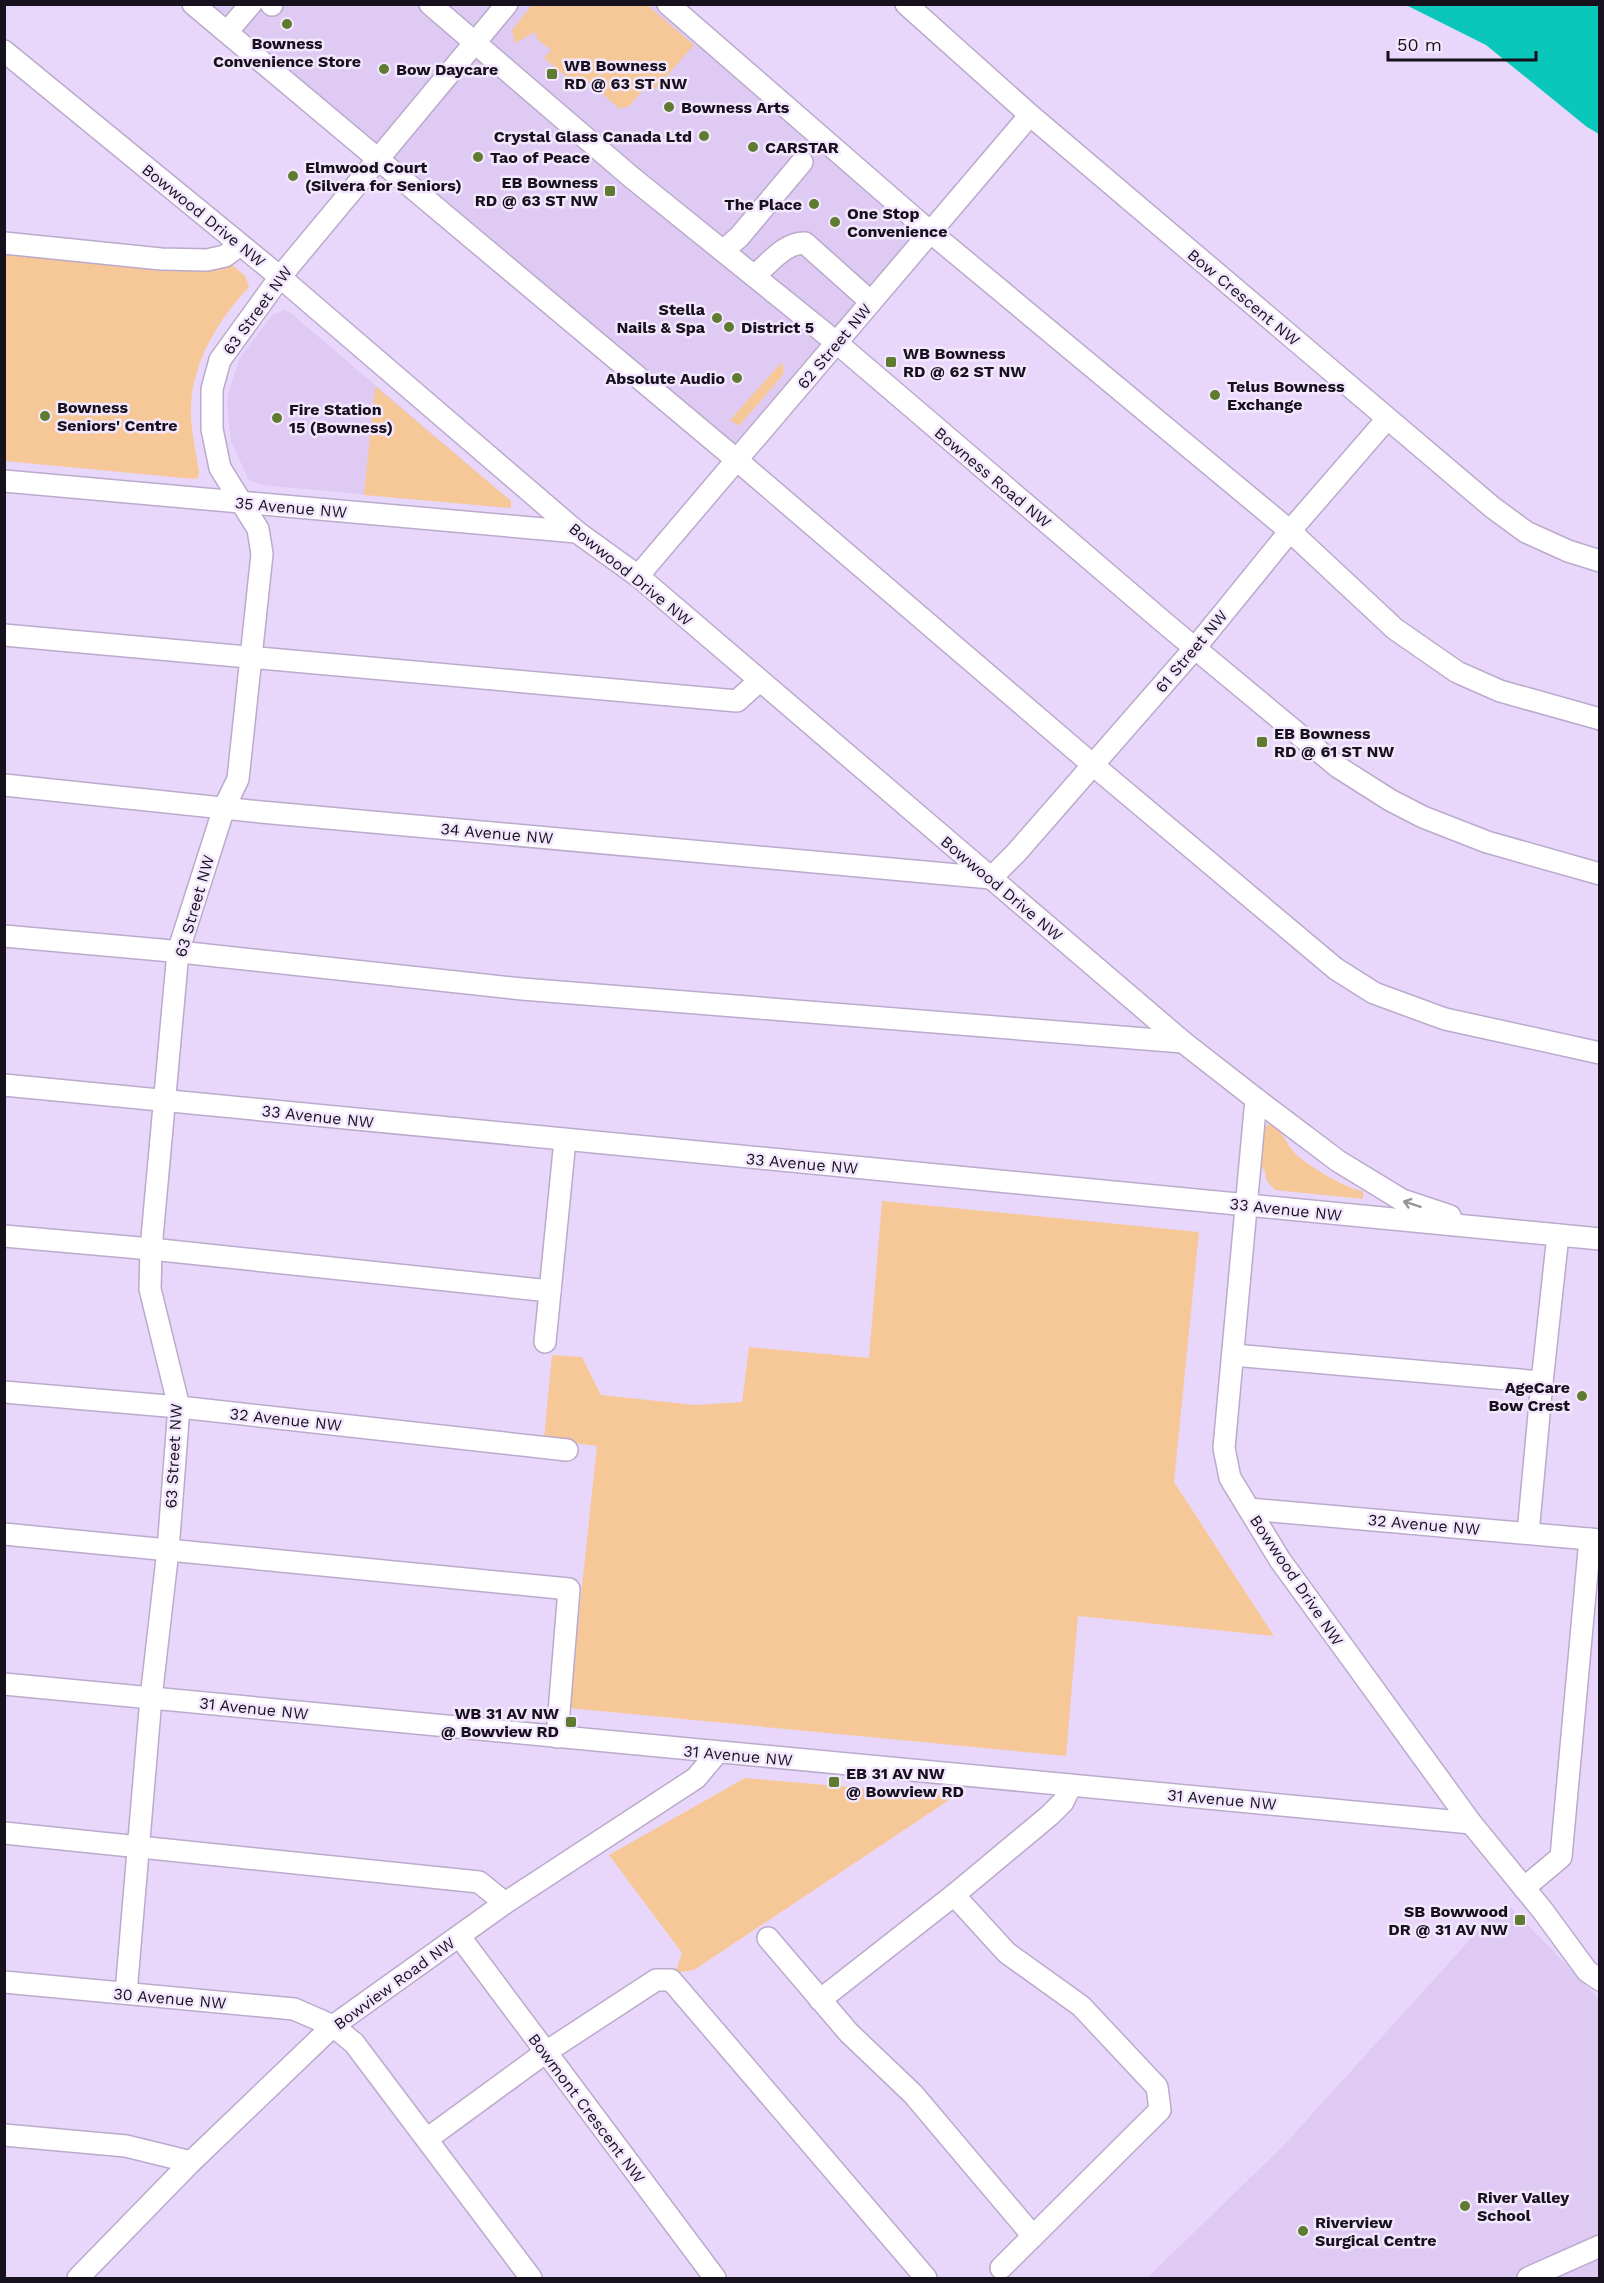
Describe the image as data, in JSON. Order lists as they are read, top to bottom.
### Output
{
  "streets": {
    "street": [
      "Bowwood Drive NW",
      "Bow Crescent NW",
      "63 Street NW",
      "62 Street NW",
      "Bowness Road NW",
      "35 Avenue NW",
      "61 Street NW",
      "34 Avenue NW",
      "33 Avenue NW",
      "32 Avenue NW",
      "31 Avenue NW",
      "Bowview Road NW",
      "30 Avenue NW",
      "Bowmont Crescent NW"
    ]
  },
  "crossings": [
    ["Bowwood Drive NW", "63 Street NW"],
    ["Bowwood Drive NW", "62 Street NW"],
    ["Bowwood Drive NW", "35 Avenue NW"],
    ["Bowwood Drive NW", "61 Street NW"],
    ["Bowwood Drive NW", "34 Avenue NW"],
    ["Bowwood Drive NW", "33 Avenue NW"],
    ["Bowwood Drive NW", "32 Avenue NW"],
    ["Bowwood Drive NW", "31 Avenue NW"],
    ["Bow Crescent NW", "62 Street NW"],
    ["Bow Crescent NW", "61 Street NW"],
    ["63 Street NW", "Bowness Road NW"],
    ["63 Street NW", "35 Avenue NW"],
    ["63 Street NW", "34 Avenue NW"],
    ["63 Street NW", "33 Avenue NW"],
    ["63 Street NW", "32 Avenue NW"],
    ["63 Street NW", "31 Avenue NW"],
    ["63 Street NW", "30 Avenue NW"],
    ["62 Street NW", "Bowness Road NW"],
    ["Bowness Road NW", "61 Street NW"],
    ["61 Street NW", "34 Avenue NW"],
    ["31 Avenue NW", "Bowview Road NW"],
    ["Bowview Road NW", "30 Avenue NW"],
    ["Bowview Road NW", "Bowmont Crescent NW"]
  ],
  "places": {
    "other": [
      "Bowness Convenience Store",
      "Bow Daycare",
      "Bowness Arts",
      "Crystal Glass Canada Ltd",
      "CARSTAR",
      "Tao of Peace",
      "Elmwood Court (Silvera for Seniors)",
      "The Place",
      "One Stop Convenience",
      "Stella Nails & Spa",
      "District 5",
      "Absolute Audio",
      "Telus Bowness Exchange",
      "Bowness Seniors' Centre",
      "Fire Station 15 (Bowness)",
      "AgeCare Bow Crest",
      "River Valley School",
      "Riverview Surgical Centre"
    ],
    "transit": [
      "WB Bowness RD @ 63 ST NW",
      "EB Bowness RD @ 63 ST NW",
      "WB Bowness RD @ 62 ST NW",
      "EB Bowness RD @ 61 ST NW",
      "WB 31 AV NW @ Bowview RD",
      "EB 31 AV NW @ Bowview RD",
      "SB Bowwood DR @ 31 AV NW"
    ]
  },
  "scale_bar": "50 m"
}
